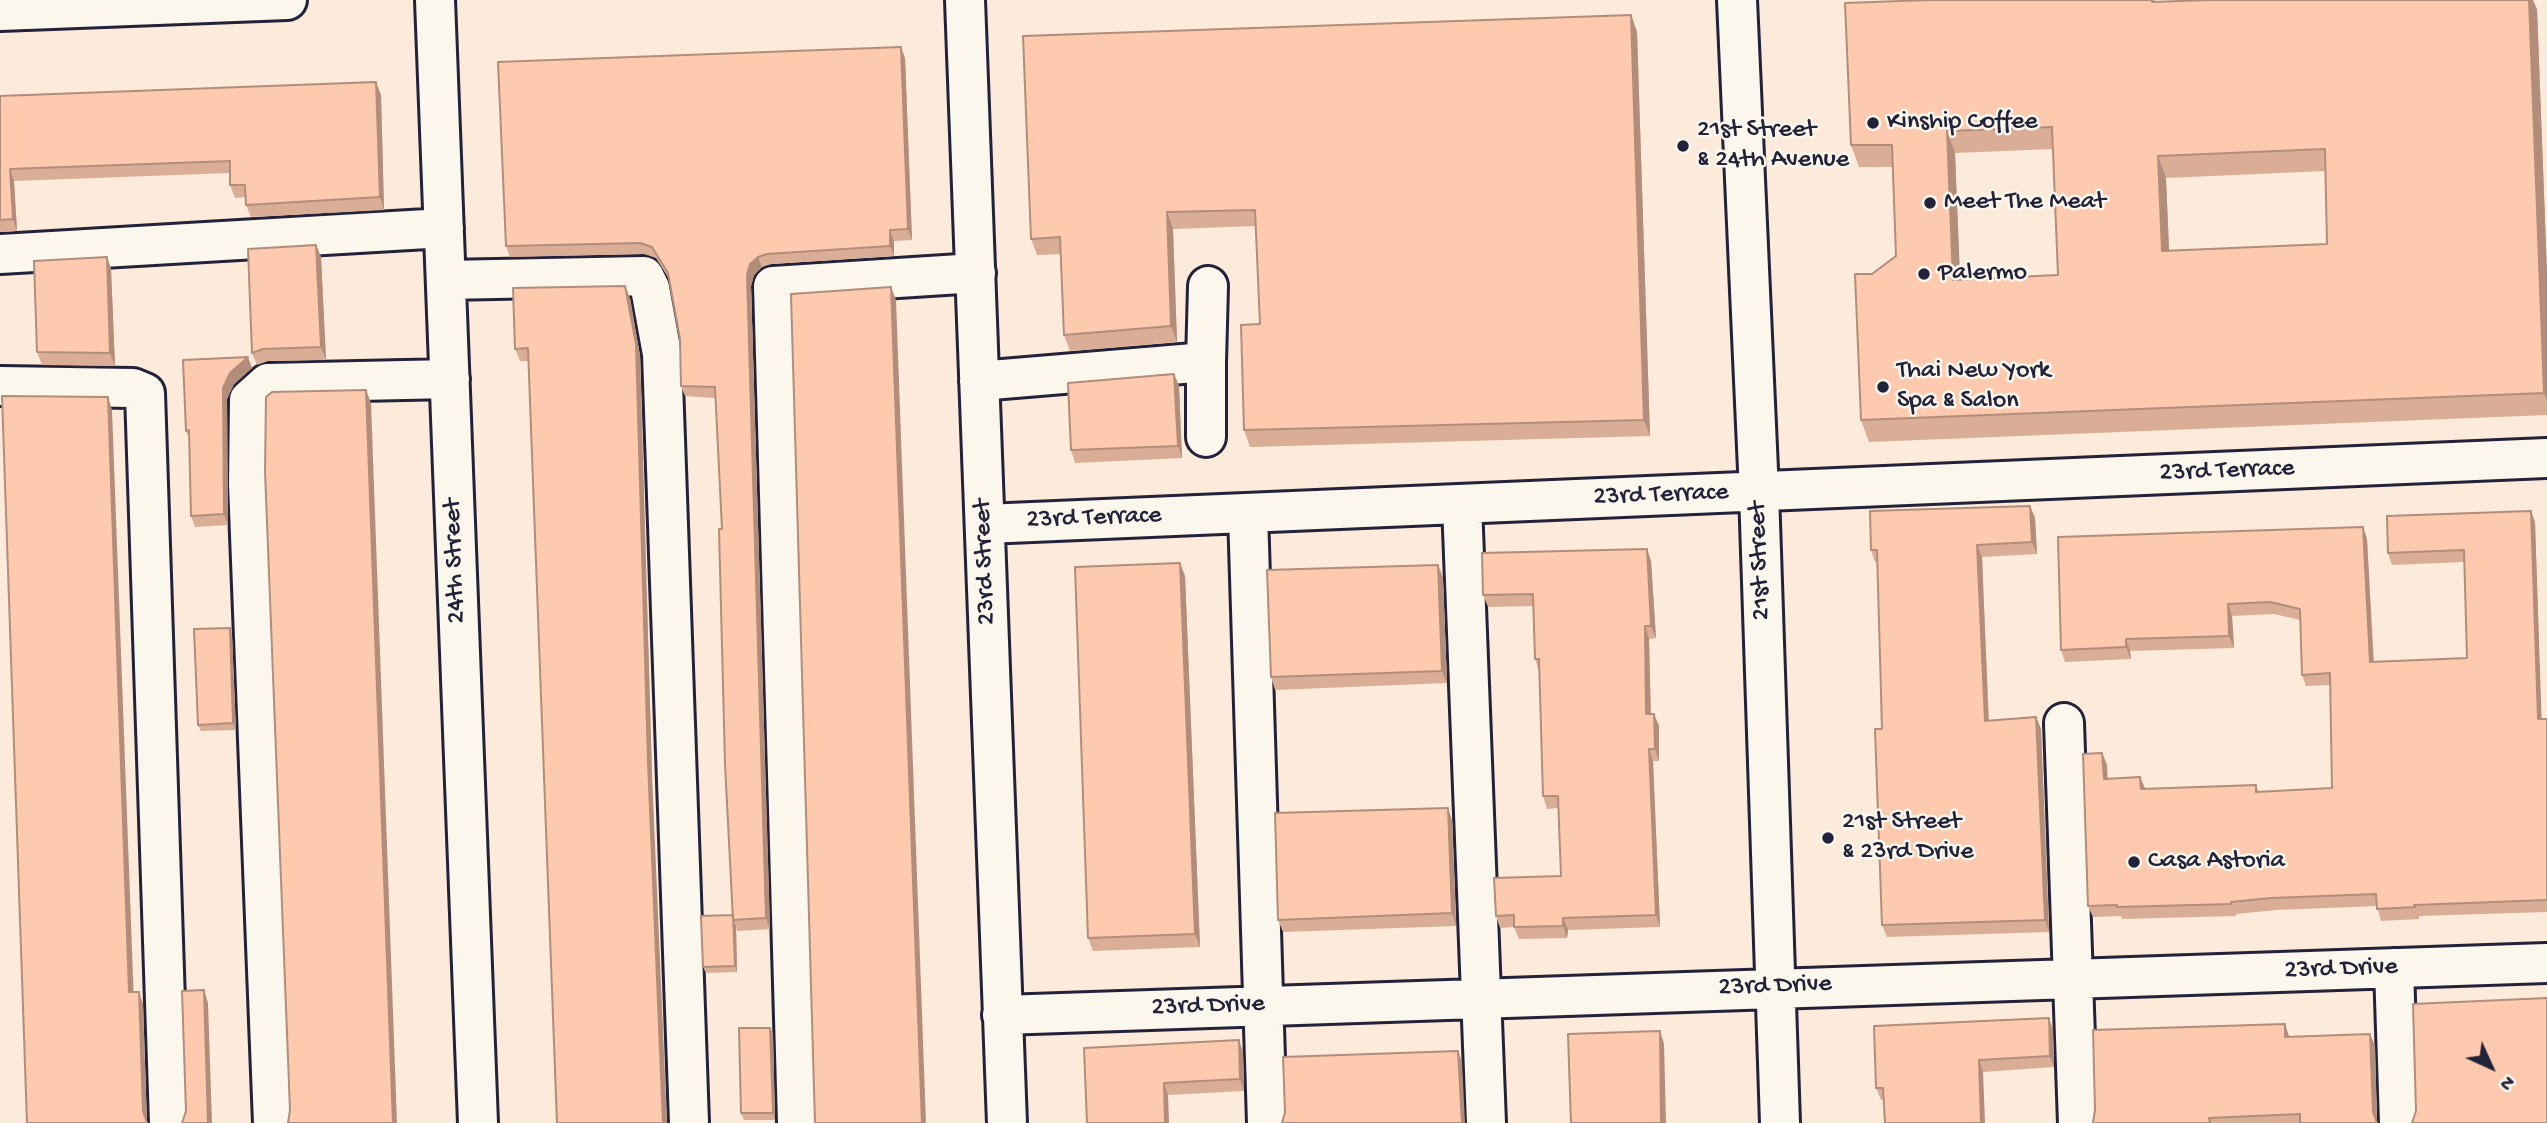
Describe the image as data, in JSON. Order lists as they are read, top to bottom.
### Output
{
  "streets": {
    "street": [
      "23rd Terrace",
      "24th Street",
      "21st Street",
      "23rd Street",
      "23rd Drive"
    ]
  },
  "crossings": [
    ["23rd Terrace", "21st Street"],
    ["23rd Terrace", "23rd Street"],
    ["21st Street", "23rd Drive"],
    ["23rd Street", "23rd Drive"]
  ],
  "places": [
    "Kinship Coffee",
    "21st Street & 24th Avenue",
    "Meet The Meat",
    "Palermo",
    "Thai New York Spa & Salon",
    "21st Street & 23rd Drive",
    "Casa Astoria"
  ],
  "north": "bottom right"
}
